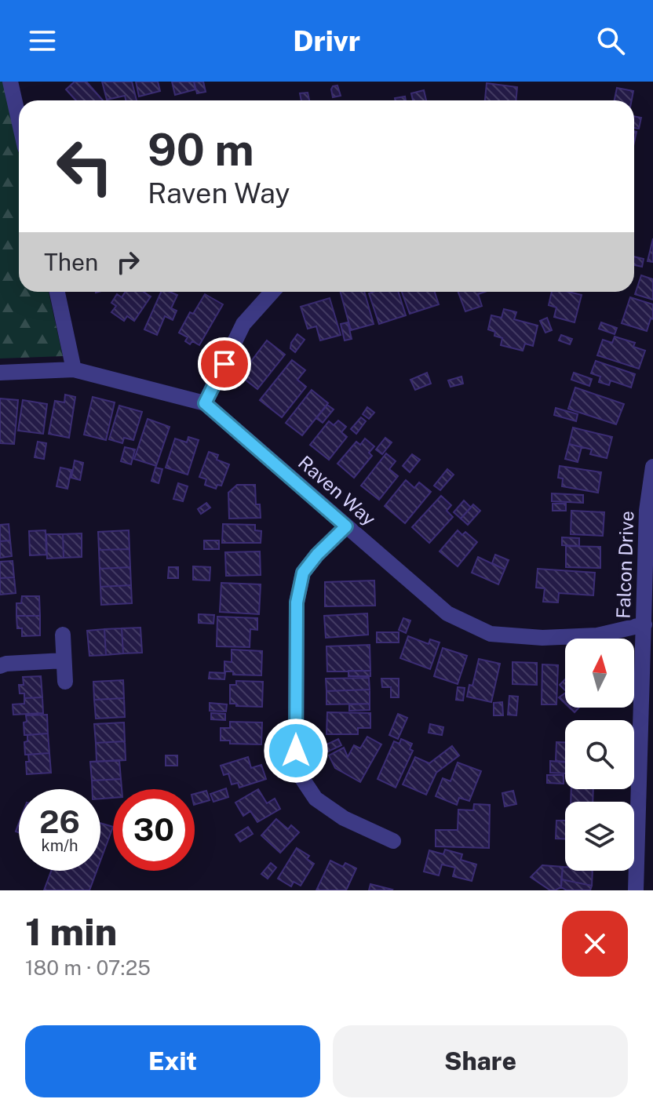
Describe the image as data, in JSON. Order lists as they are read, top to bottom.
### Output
{
  "streets": {
    "street": ["Raven Way", "Falcon Drive"]
  },
  "crossings": [
    ["Raven Way", "Falcon Drive"]
  ],
  "north": "top",
  "page": {
    "header": "Drivr",
    "turn": ["90 m", "Raven Way"],
    "then": "Then",
    "speed": "26 km/h",
    "limit": "30",
    "heading": ["1 min", "180 m · 07:25"],
    "buttons": ["Exit", "Share"]
  }
}
